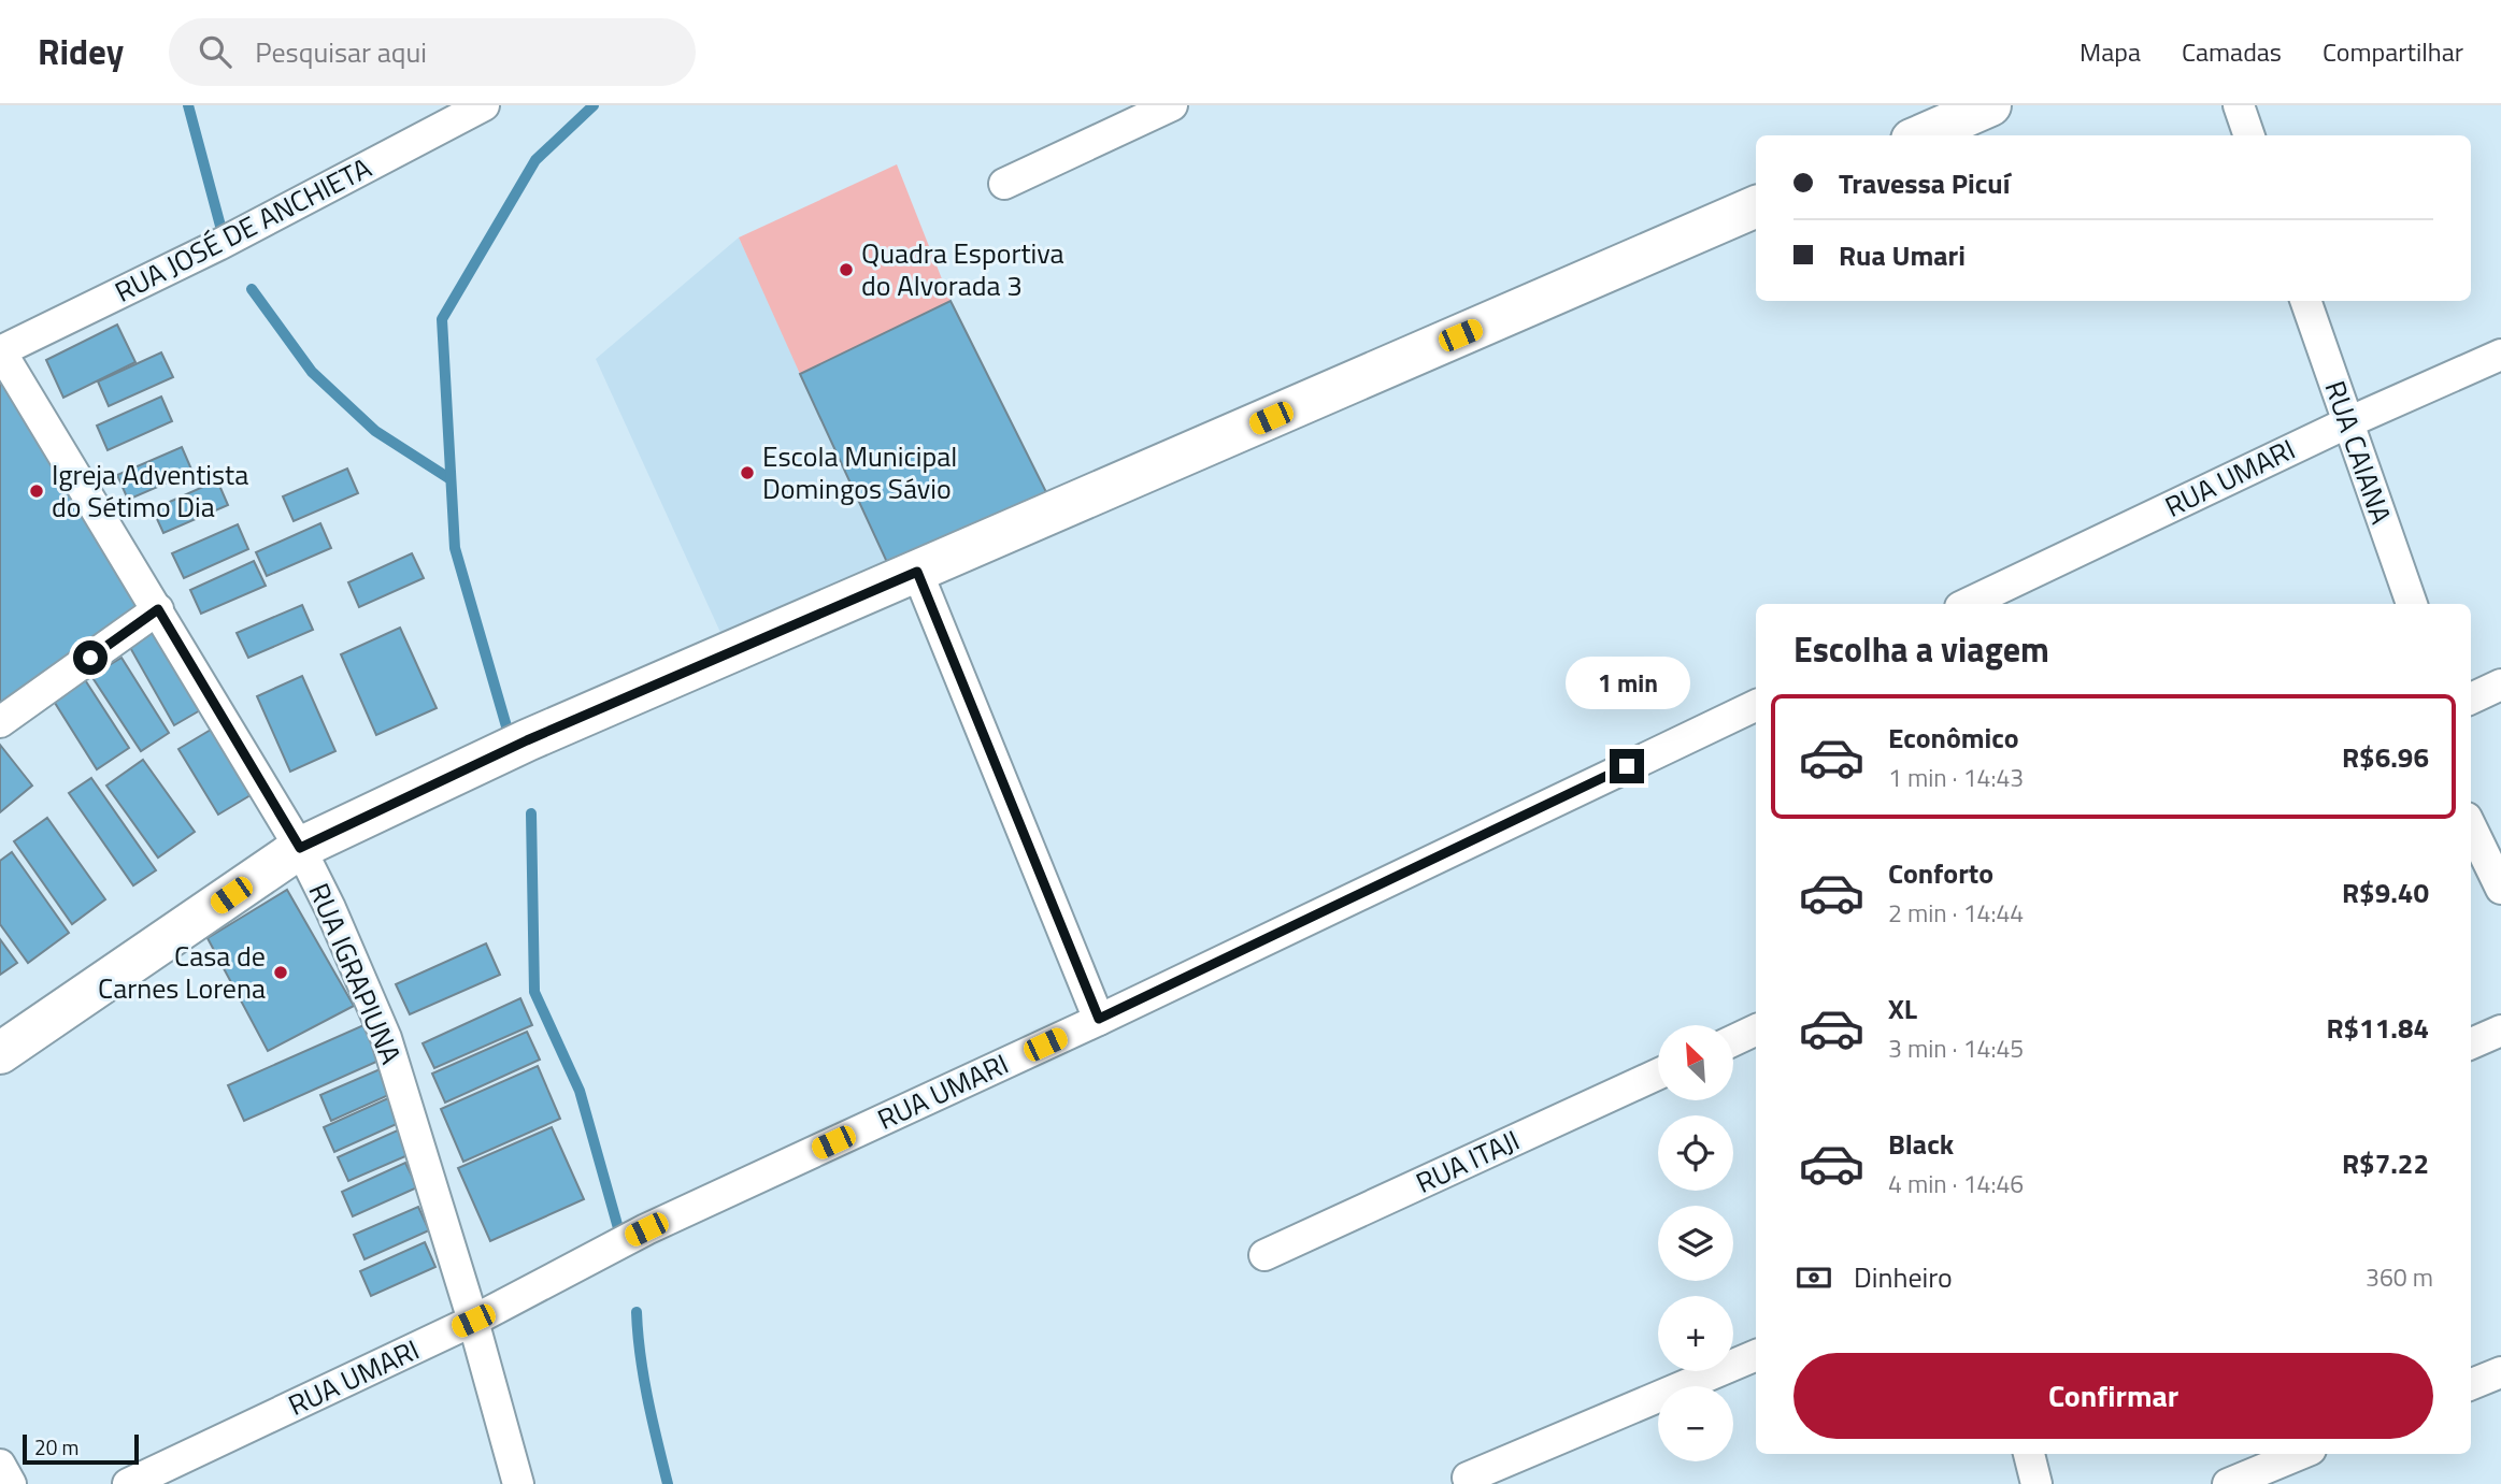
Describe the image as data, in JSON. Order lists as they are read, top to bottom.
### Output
{
  "streets": {
    "street": [
      "RUA JOSÉ DE ANCHIETA",
      "RUA CAIANA",
      "RUA UMARI",
      "RUA IGRAPIUNA",
      "RUA ITAJI"
    ]
  },
  "crossings": [
    ["RUA JOSÉ DE ANCHIETA", "RUA IGRAPIUNA"],
    ["RUA CAIANA", "RUA UMARI"],
    ["RUA UMARI", "RUA IGRAPIUNA"]
  ],
  "places": [
    "Quadra Esportiva do Alvorada 3",
    "Escola Municipal Domingos Sávio",
    "Igreja Adventista do Sétimo Dia",
    "Casa de Carnes Lorena"
  ],
  "scale_bar": "20 m",
  "north": "top left",
  "page": {
    "header": "Ridey",
    "search": "Pesquisar aqui",
    "nav": ["Mapa", "Camadas", "Compartilhar"],
    "banner": ["Travessa Picuí", "Rua Umari"],
    "heading": "Escolha a viagem",
    "bubble": "1 min",
    "list": [
      {
        "name": "Econômico",
        "note": "1 min · 14:43",
        "value": "R$6.96"
      },
      {
        "name": "Conforto",
        "note": "2 min · 14:44",
        "value": "R$9.40"
      },
      {
        "name": "XL",
        "note": "3 min · 14:45",
        "value": "R$11.84"
      },
      {
        "name": "Black",
        "note": "4 min · 14:46",
        "value": "R$7.22"
      }
    ],
    "map_buttons": ["+", "−"],
    "pay": ["Dinheiro", "360 m"],
    "buttons": "Confirmar",
    "scale": "20 m"
  }
}
